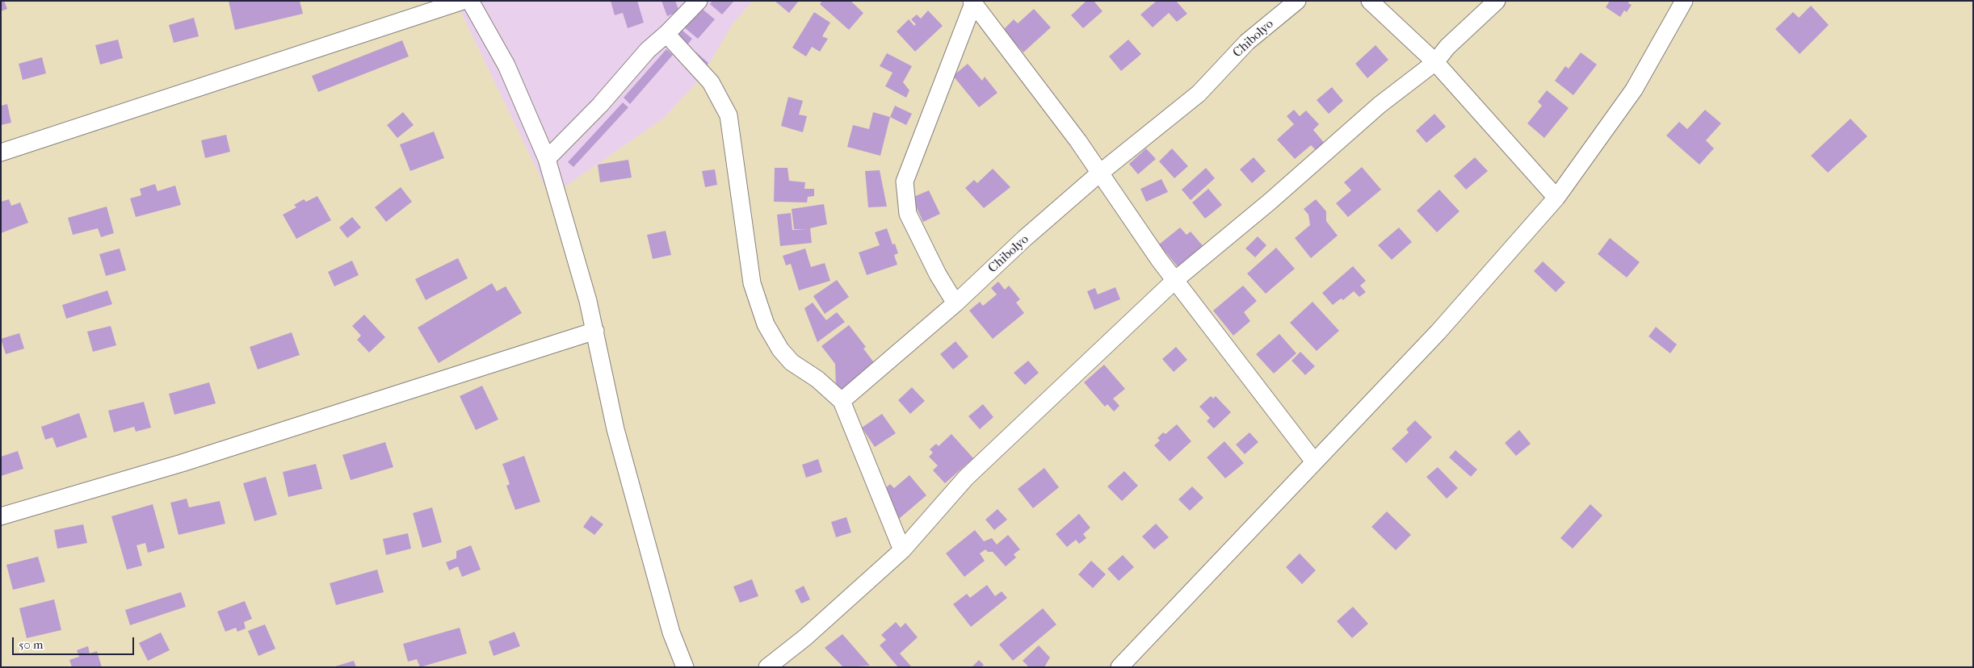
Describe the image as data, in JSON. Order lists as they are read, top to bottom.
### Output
{
  "streets": {
    "street": ["Chibolyo"]
  },
  "scale_bar": "50 m"
}
